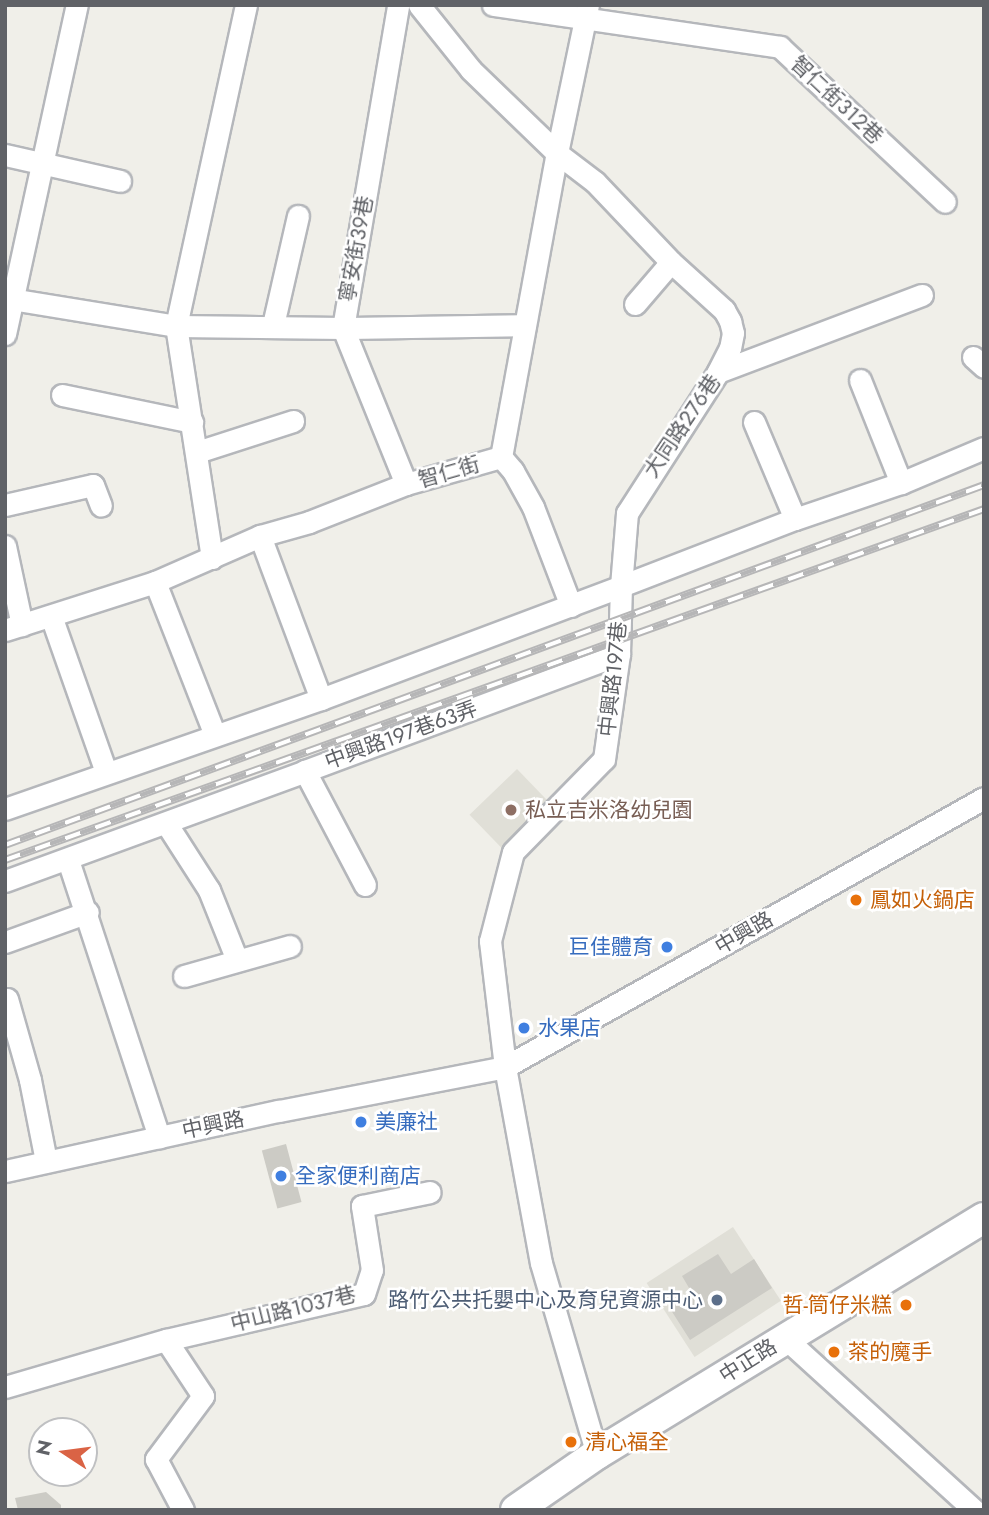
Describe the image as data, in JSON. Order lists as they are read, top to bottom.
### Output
{
  "streets": {
    "street": [
      "智仁街312巷",
      "寧安街39巷",
      "大同路276巷",
      "智仁街",
      "中興路197巷",
      "中興路197巷63弄",
      "中興路",
      "中山路1037巷",
      "中正路"
    ]
  },
  "crossings": [
    ["智仁街312巷", "智仁街"],
    ["大同路276巷", "智仁街"],
    ["大同路276巷", "中興路197巷"],
    ["中興路197巷", "中興路197巷63弄"],
    ["中興路197巷", "中興路"]
  ],
  "places": [
    "私立吉米洛幼兒園",
    "鳳如火鍋店",
    "巨佳體育",
    "水果店",
    "美廉社",
    "全家便利商店",
    "路竹公共托嬰中心及育兒資源中心",
    "哲-筒仔米糕",
    "茶的魔手",
    "清心福全"
  ],
  "north": "left"
}
